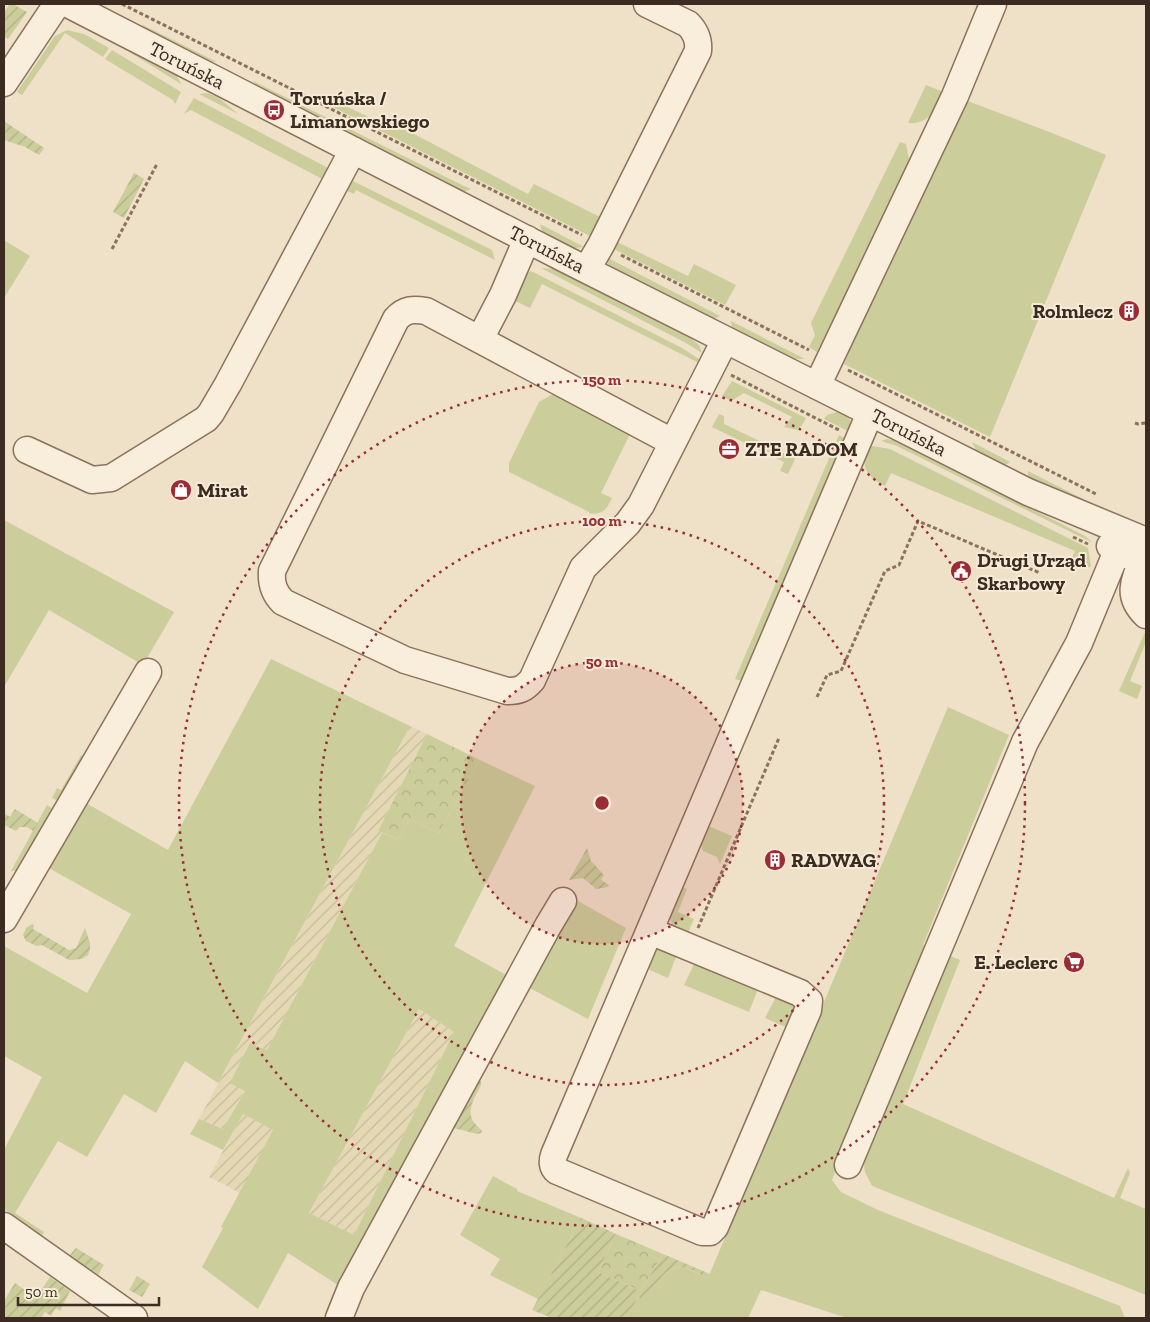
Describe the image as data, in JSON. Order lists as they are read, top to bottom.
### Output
{
  "streets": {
    "street": ["Toruńska"]
  },
  "places": {
    "bus stop": ["Toruńska / Limanowskiego"],
    "building": ["Rolmlecz", "RADWAG"],
    "office": ["ZTE RADOM"],
    "shop": ["Mirat"],
    "public building": ["Drugi Urząd Skarbowy"],
    "supermarket": ["E. Leclerc"]
  },
  "scale_bar": "50 m",
  "rings": ["150 m", "100 m", "50 m"]
}
